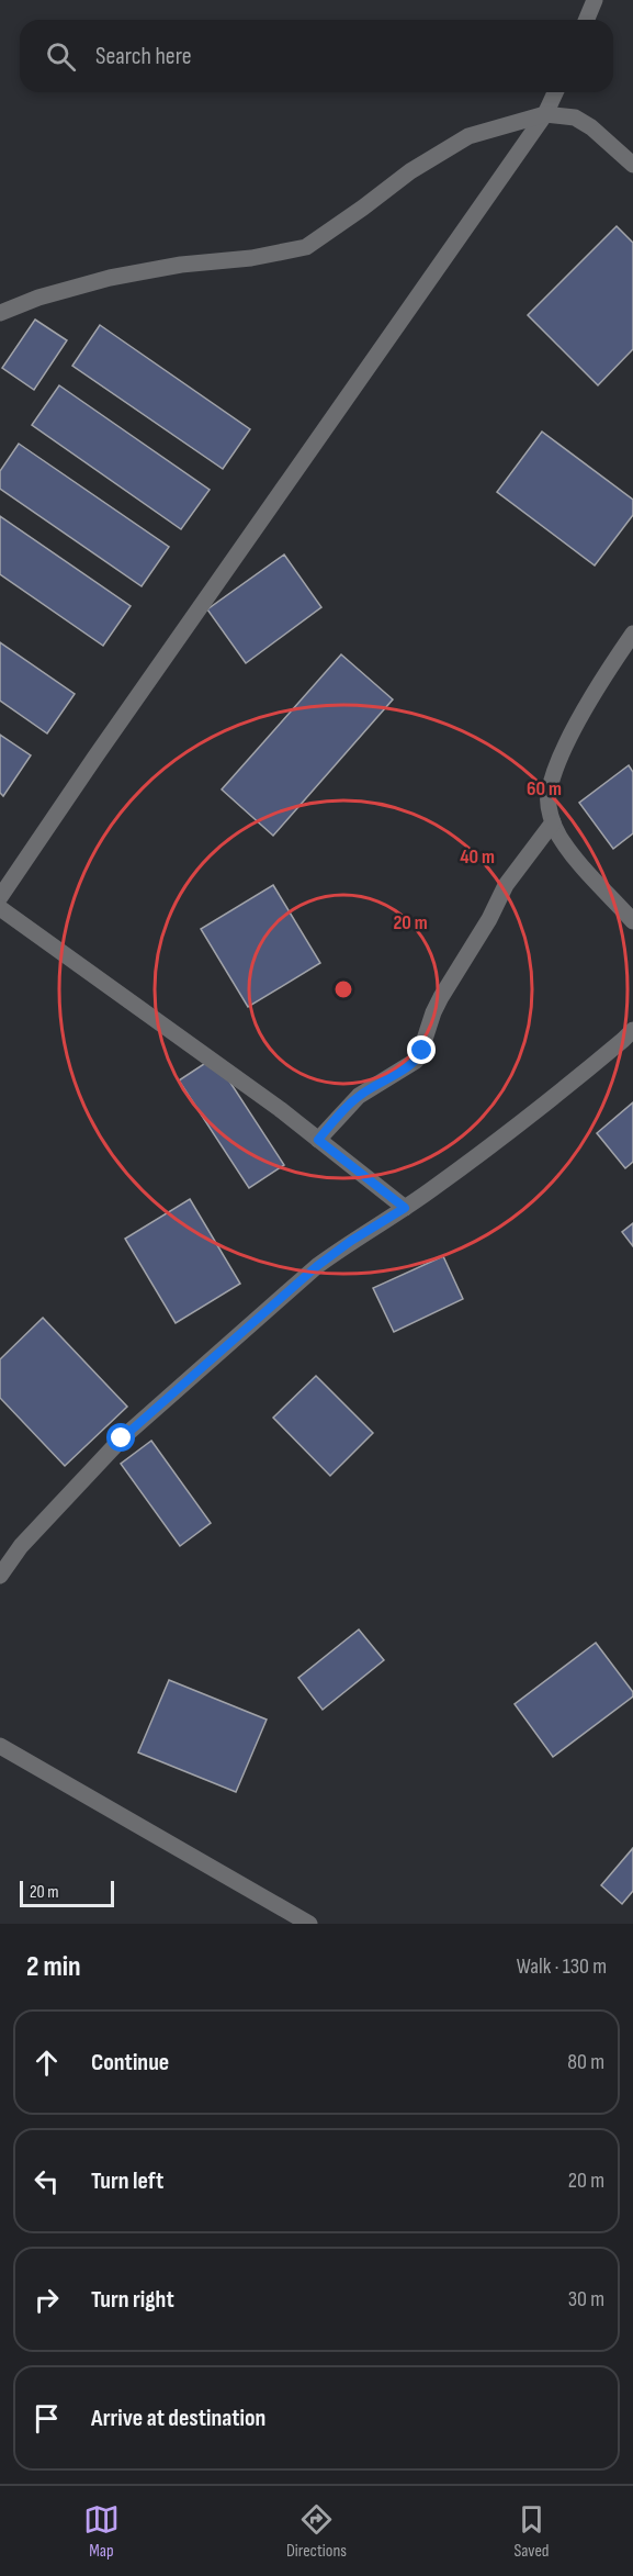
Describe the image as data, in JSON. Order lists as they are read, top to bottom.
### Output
{
  "scale_bar": "20 m",
  "page": {
    "search": "Search here",
    "scale": "20 m",
    "heading": ["2 min", "Walk · 130 m"],
    "list": [
      ["Continue", "80 m"],
      ["Turn left", "20 m"],
      ["Turn right", "30 m"],
      "Arrive at destination"
    ],
    "nav": ["Map", "Directions", "Saved"]
  },
  "rings": ["60 m", "40 m", "20 m"]
}
